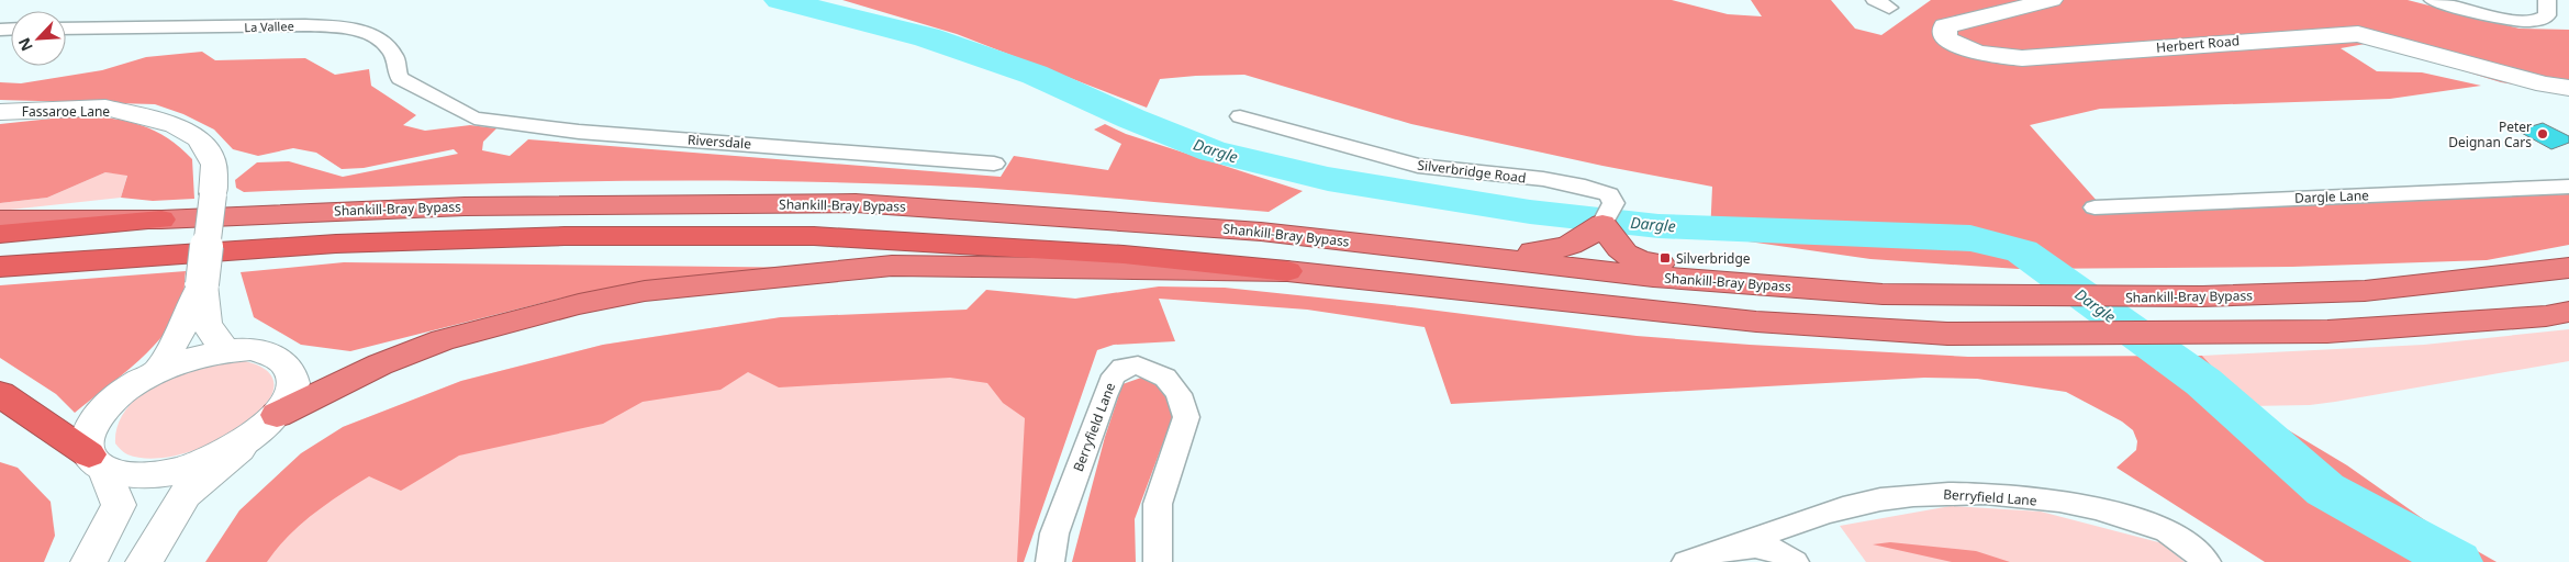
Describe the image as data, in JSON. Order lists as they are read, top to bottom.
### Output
{
  "streets": {
    "highway": ["Shankill-Bray Bypass"],
    "main road": ["Herbert Road", "Fassaroe Lane"],
    "street": [
      "La Vallee",
      "Riversdale",
      "Silverbridge Road",
      "Dargle Lane",
      "Berryfield Lane"
    ]
  },
  "crossings": [
    ["La Vallee", "Riversdale"]
  ],
  "water": ["Dargle"],
  "places": {
    "other": ["Peter Deignan Cars"],
    "transit": ["Silverbridge"]
  },
  "north": "bottom left"
}
